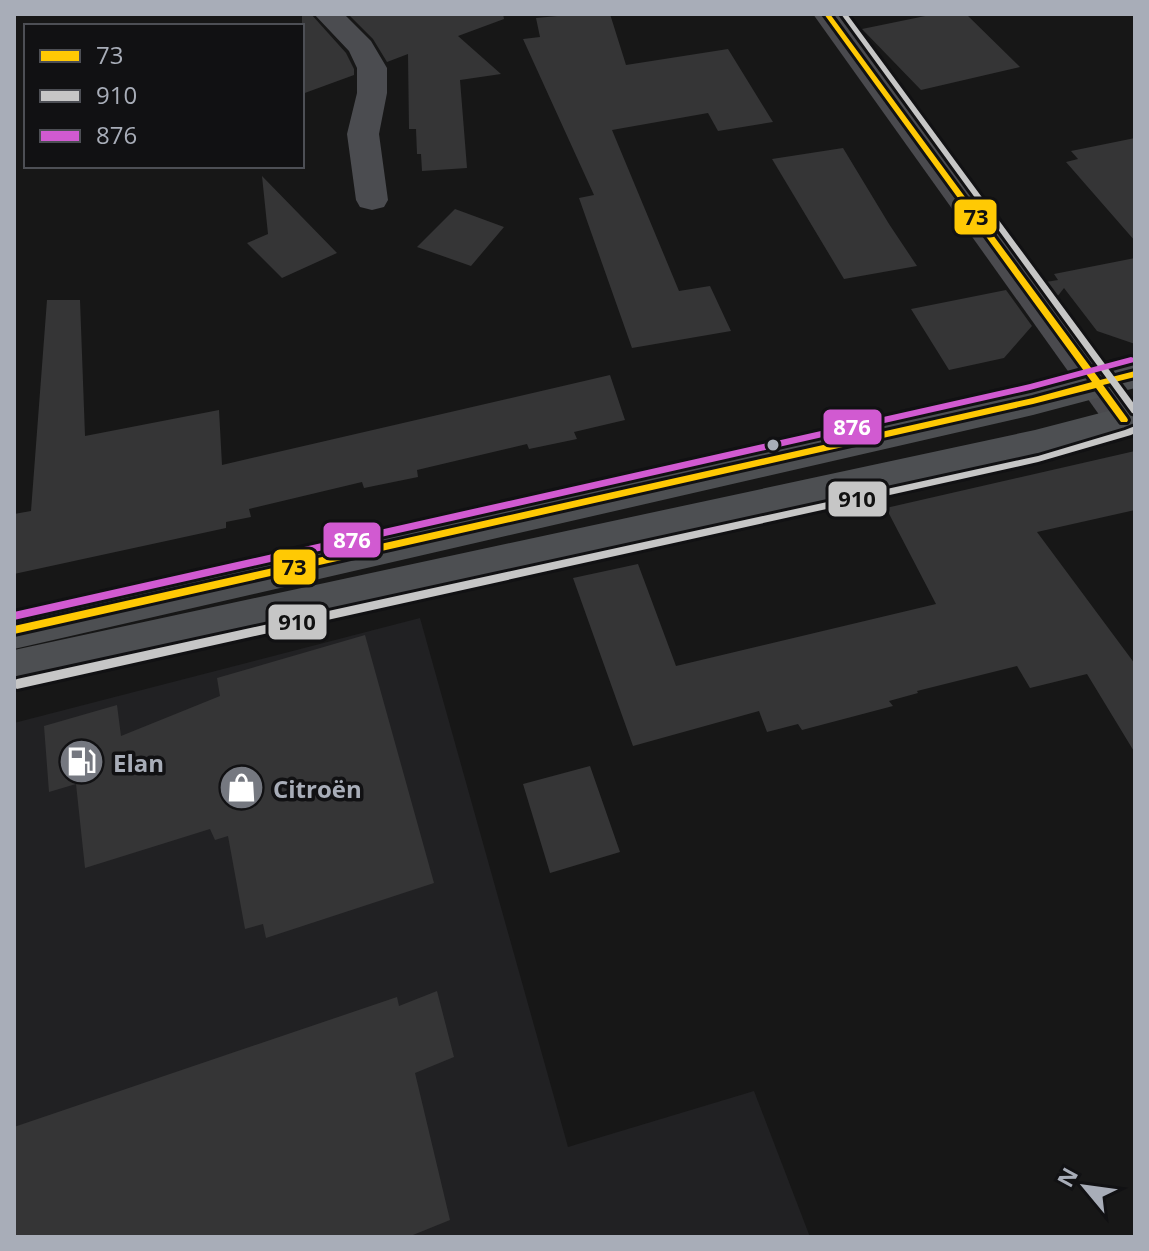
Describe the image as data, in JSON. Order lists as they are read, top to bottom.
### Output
{
  "places": {
    "fuel station": ["Elan"],
    "shop": ["Citroën"]
  },
  "lines": ["transit line 73", "transit line 910", "transit line 876"],
  "legend": ["73", "910", "876"],
  "north": "top left"
}
